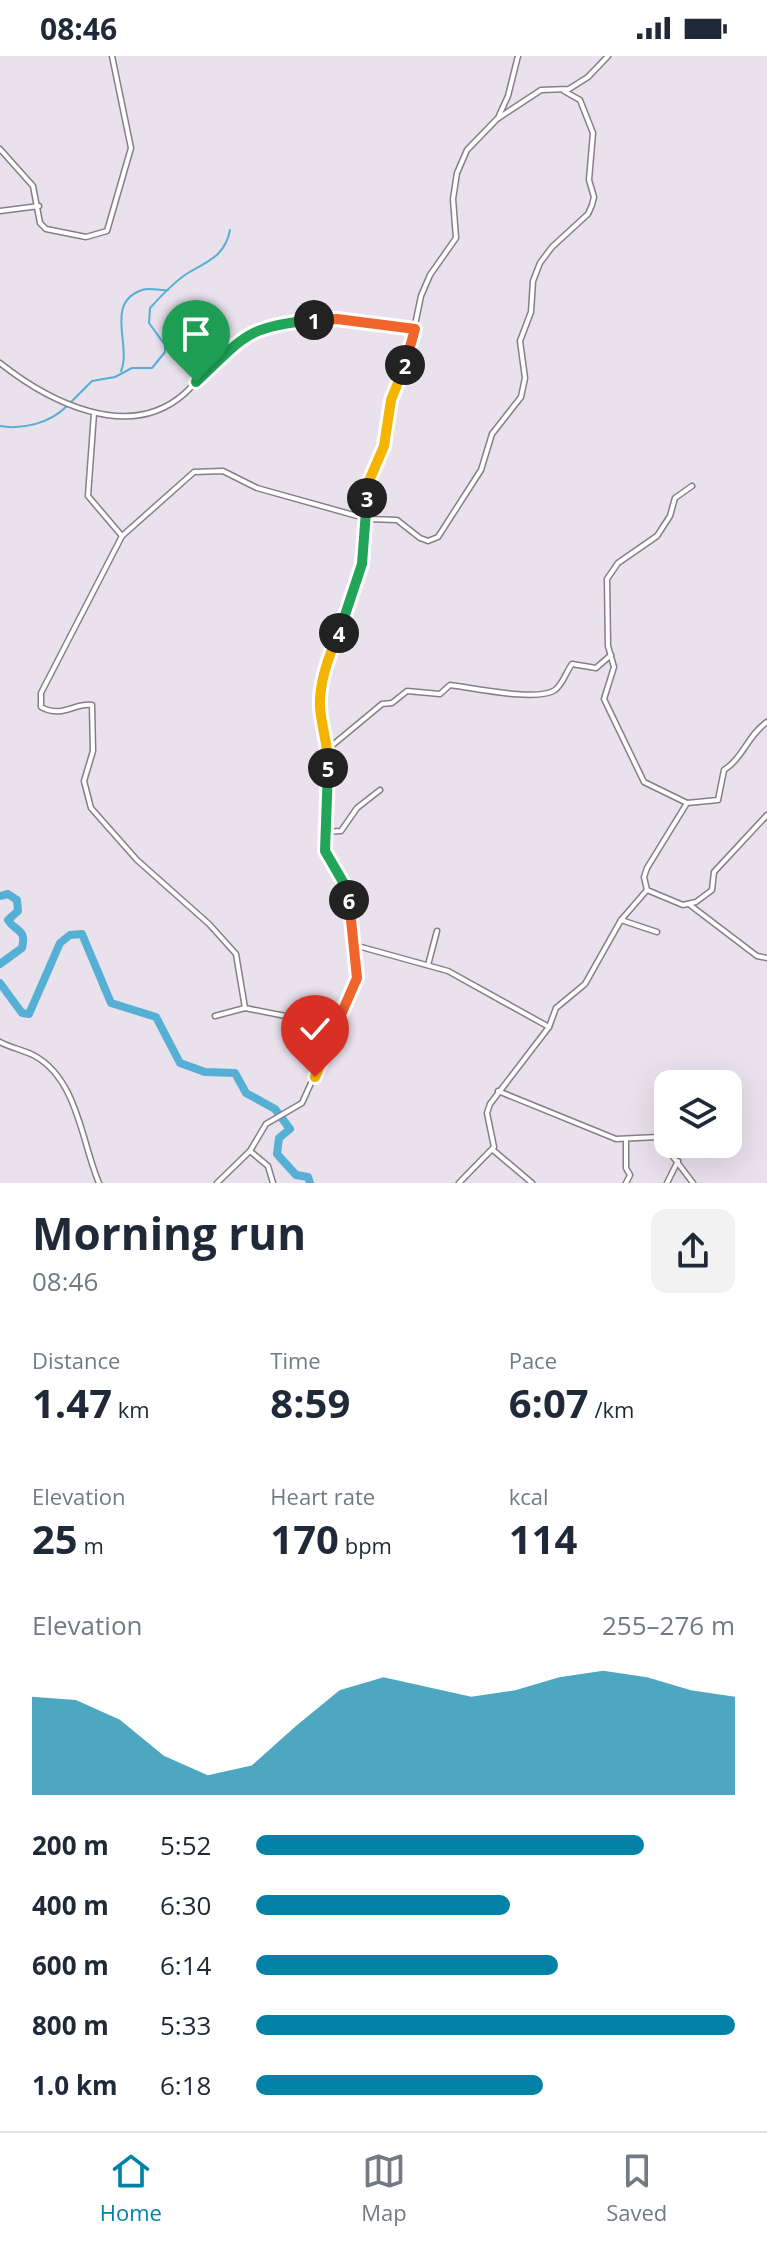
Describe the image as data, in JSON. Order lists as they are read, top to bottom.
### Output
{
  "page": {
    "status": "08:46",
    "pins": [
      "1",
      "2",
      "3",
      "4",
      "5",
      "6"
    ],
    "heading": ["Morning run", "08:46"],
    "stats": [
      ["Distance", "1.47 km"],
      ["Time", "8:59"],
      ["Pace", "6:07 /km"],
      ["Elevation", "25 m"],
      ["Heart rate", "170 bpm"],
      ["kcal", "114"]
    ],
    "chart": ["Elevation", "255–276 m"],
    "list": [
      {
        "name": "200 m",
        "note": "5:52"
      },
      {
        "name": "400 m",
        "note": "6:30"
      },
      {
        "name": "600 m",
        "note": "6:14"
      },
      {
        "name": "800 m",
        "note": "5:33"
      },
      {
        "name": "1.0 km",
        "note": "6:18"
      }
    ],
    "tabs": ["Home", "Map", "Saved"]
  }
}
